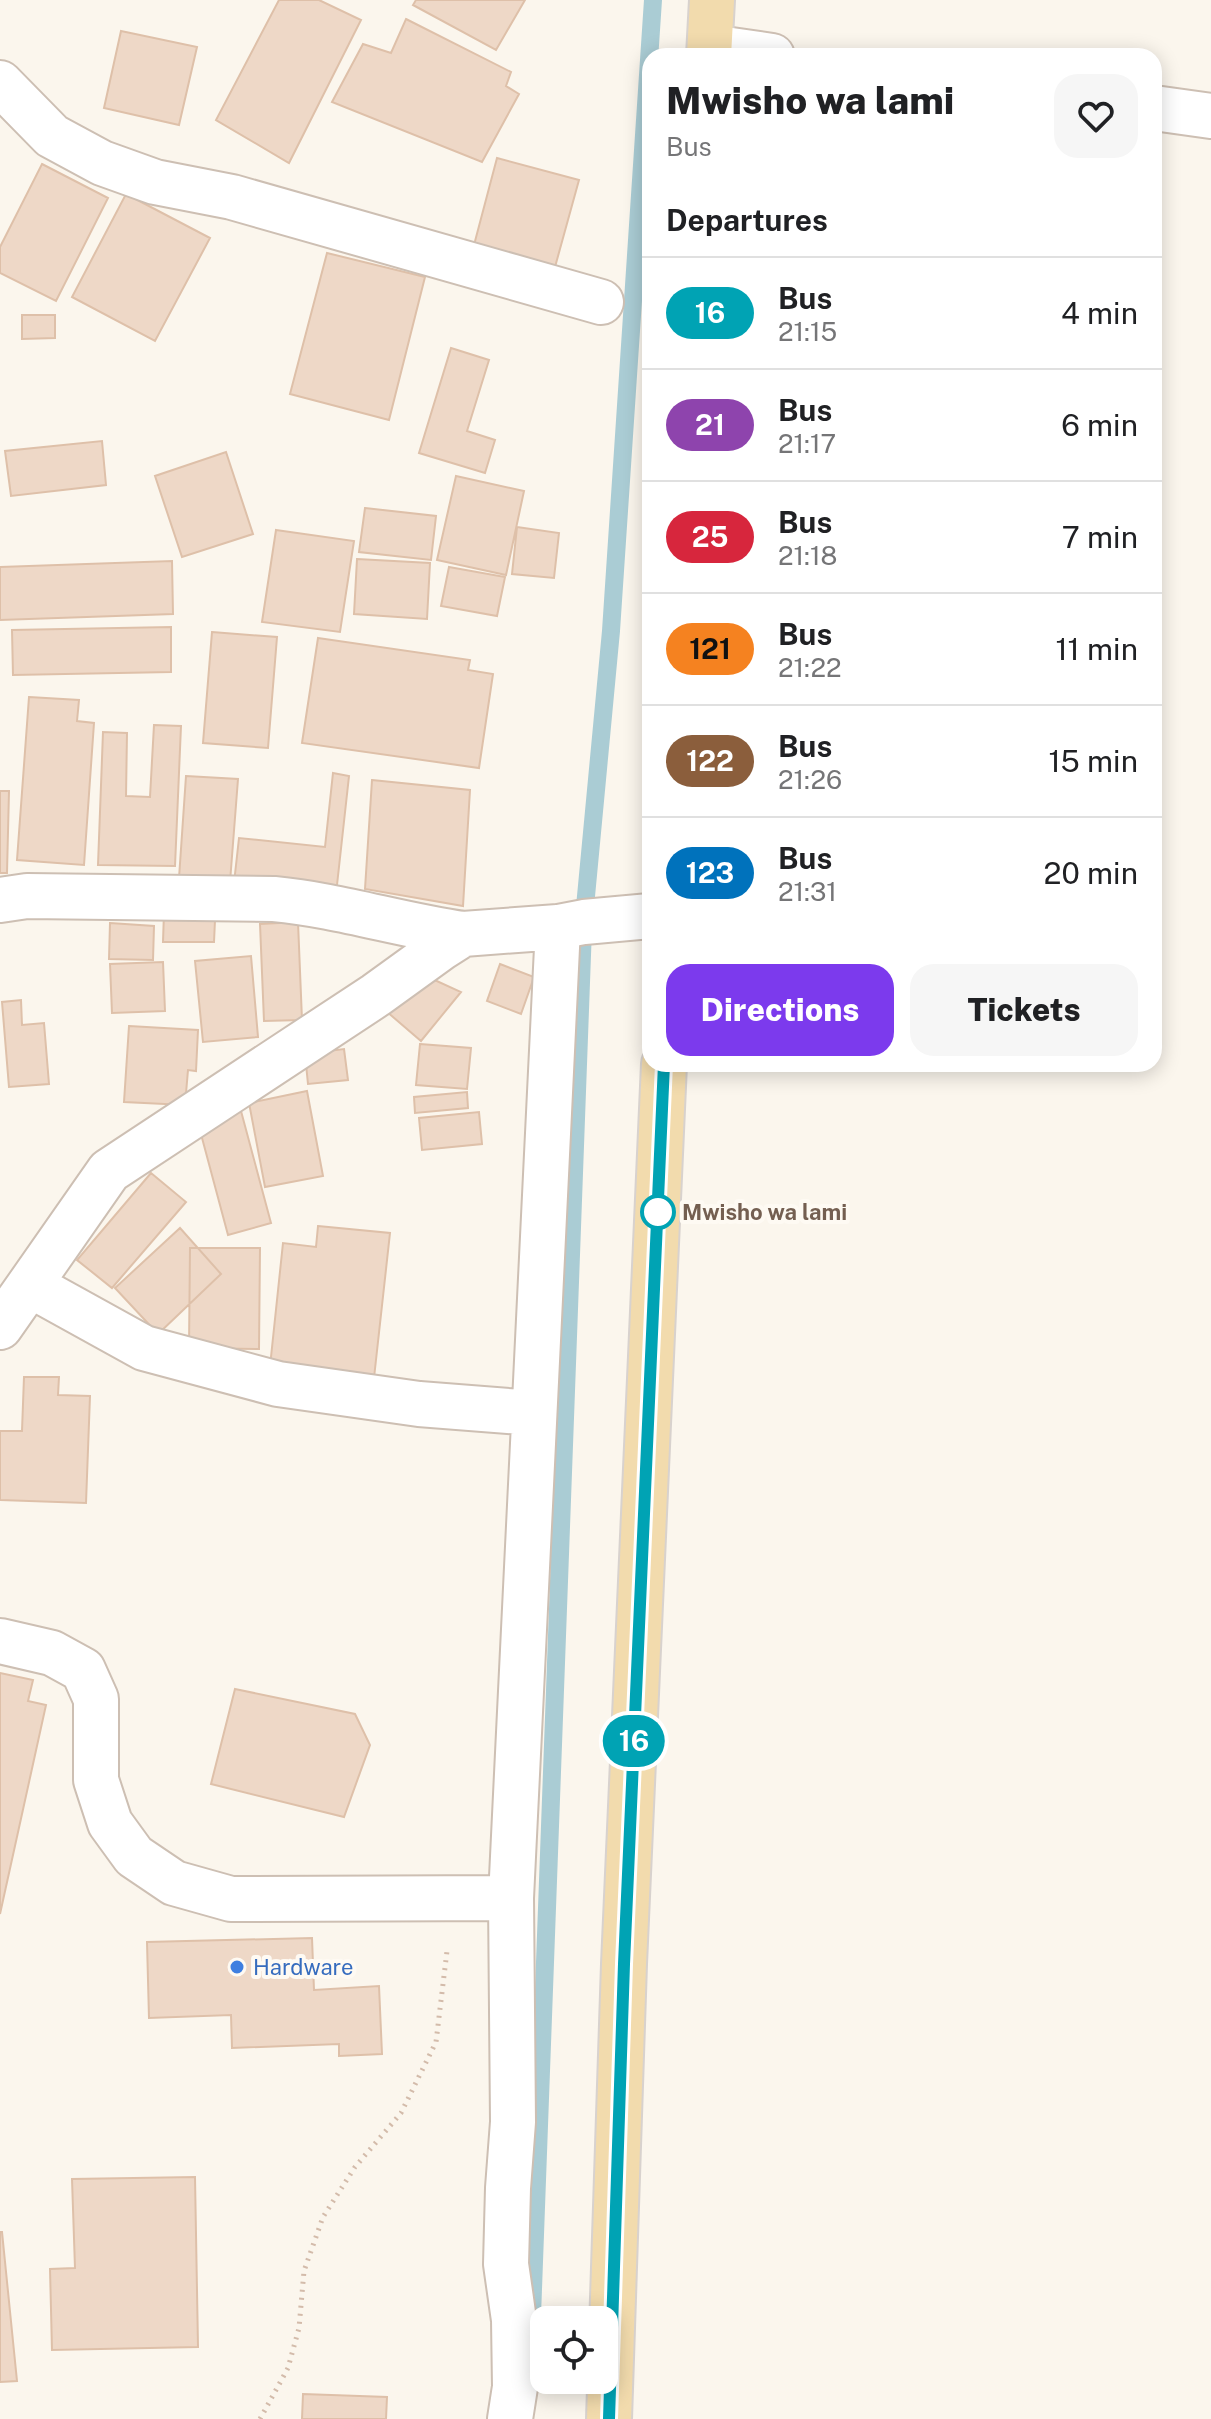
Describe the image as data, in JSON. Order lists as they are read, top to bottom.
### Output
{
  "places": ["Mwisho wa lami", "Hardware"],
  "lines": ["bus line 16"],
  "page": {
    "on_map": "16",
    "heading": [
      ["Mwisho wa lami", "Bus"],
      "Departures"
    ],
    "list": [
      {
        "mark": "16",
        "name": "Bus",
        "note": "21:15",
        "value": "4 min"
      },
      {
        "mark": "21",
        "name": "Bus",
        "note": "21:17",
        "value": "6 min"
      },
      {
        "mark": "25",
        "name": "Bus",
        "note": "21:18",
        "value": "7 min"
      },
      {
        "mark": "121",
        "name": "Bus",
        "note": "21:22",
        "value": "11 min"
      },
      {
        "mark": "122",
        "name": "Bus",
        "note": "21:26",
        "value": "15 min"
      },
      {
        "mark": "123",
        "name": "Bus",
        "note": "21:31",
        "value": "20 min"
      }
    ],
    "buttons": ["Directions", "Tickets"]
  }
}
